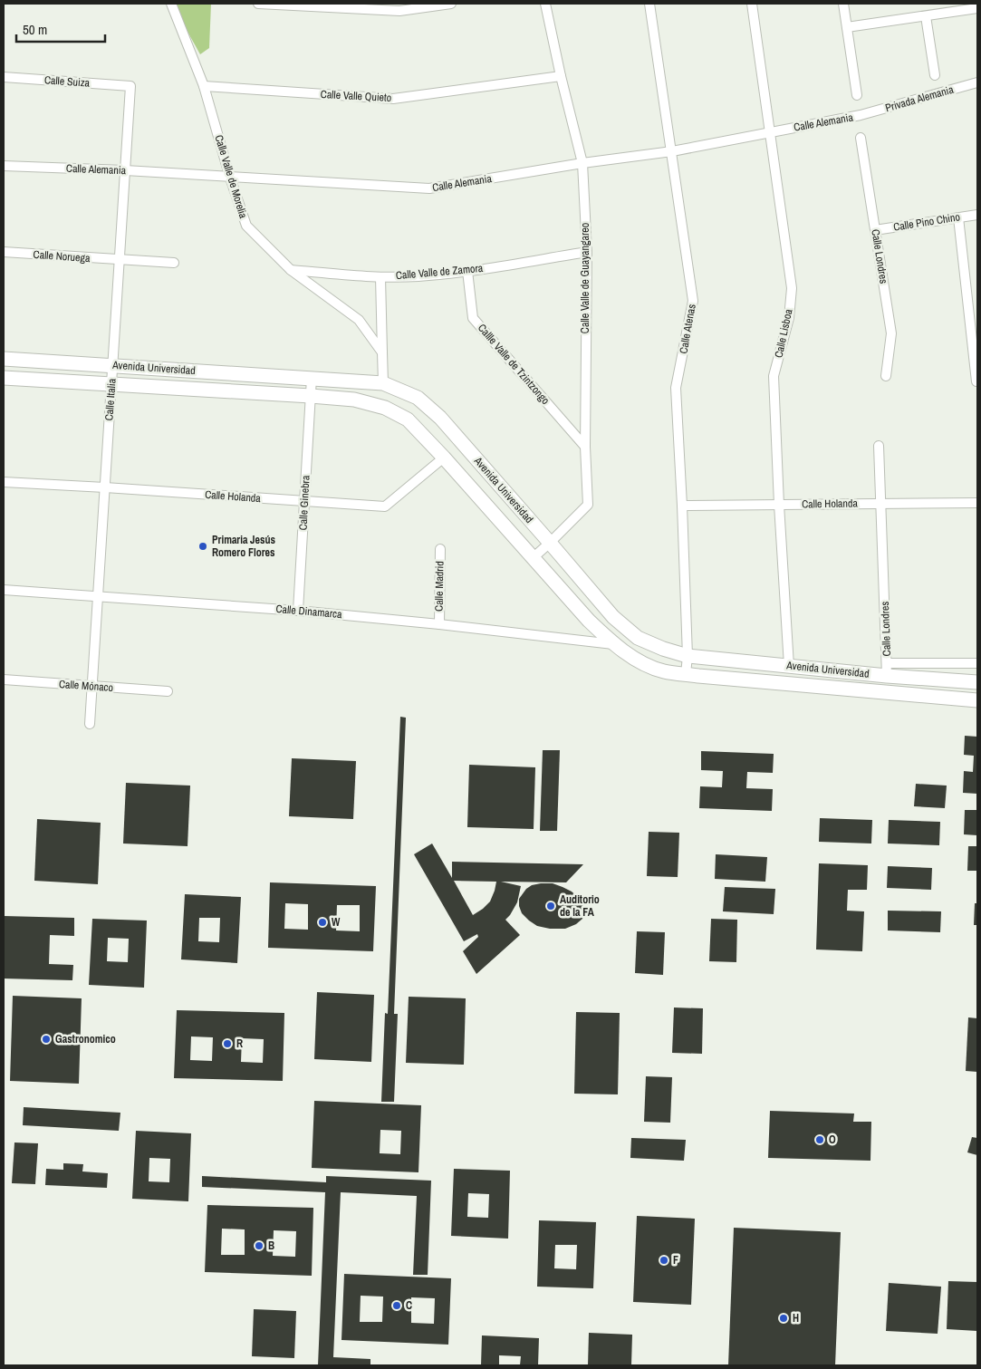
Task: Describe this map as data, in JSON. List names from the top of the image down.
{
  "streets": {
    "street": [
      "Calle Suiza",
      "Calle Valle Quieto",
      "Privada Alemania",
      "Calle Alemania",
      "Calle Valle de Morelia",
      "Calle Pino Chino",
      "Calle Noruega",
      "Calle Londres",
      "Calle Valle de Zamora",
      "Calle Valle de Guayangareo",
      "Calle Atenas",
      "Calle Lisboa",
      "Callle Valle de Tzintzongo",
      "Avenida Universidad",
      "Calle Italia",
      "Calle Holanda",
      "Calle Ginebra",
      "Calle Madrid",
      "Calle Dinamarca",
      "Calle Mónaco"
    ]
  },
  "crossings": [
    ["Calle Suiza", "Calle Italia"],
    ["Calle Valle Quieto", "Calle Valle de Morelia"],
    ["Calle Valle Quieto", "Calle Valle de Guayangareo"],
    ["Privada Alemania", "Calle Alemania"],
    ["Calle Alemania", "Calle Valle de Morelia"],
    ["Calle Alemania", "Calle Valle de Guayangareo"],
    ["Calle Alemania", "Calle Atenas"],
    ["Calle Alemania", "Calle Lisboa"],
    ["Calle Alemania", "Calle Italia"],
    ["Calle Valle de Morelia", "Calle Valle de Zamora"],
    ["Calle Pino Chino", "Calle Londres"],
    ["Calle Noruega", "Calle Italia"],
    ["Calle Londres", "Avenida Universidad"],
    ["Calle Londres", "Calle Holanda"],
    ["Calle Valle de Zamora", "Calle Valle de Guayangareo"],
    ["Calle Valle de Zamora", "Callle Valle de Tzintzongo"],
    ["Calle Valle de Guayangareo", "Callle Valle de Tzintzongo"],
    ["Calle Valle de Guayangareo", "Avenida Universidad"],
    ["Calle Atenas", "Avenida Universidad"],
    ["Calle Atenas", "Calle Holanda"],
    ["Calle Lisboa", "Avenida Universidad"],
    ["Calle Lisboa", "Calle Holanda"],
    ["Avenida Universidad", "Calle Italia"],
    ["Avenida Universidad", "Calle Holanda"],
    ["Avenida Universidad", "Calle Ginebra"],
    ["Avenida Universidad", "Calle Dinamarca"],
    ["Calle Italia", "Calle Holanda"],
    ["Calle Italia", "Calle Dinamarca"],
    ["Calle Italia", "Calle Mónaco"],
    ["Calle Holanda", "Calle Ginebra"],
    ["Calle Ginebra", "Calle Dinamarca"],
    ["Calle Madrid", "Calle Dinamarca"]
  ],
  "places": [
    "Primaria Jesús Romero Flores",
    "Auditorio de la FA",
    "W",
    "Gastronomico",
    "R",
    "O",
    "B",
    "F",
    "C",
    "H"
  ],
  "scale_bar": "50 m"
}
